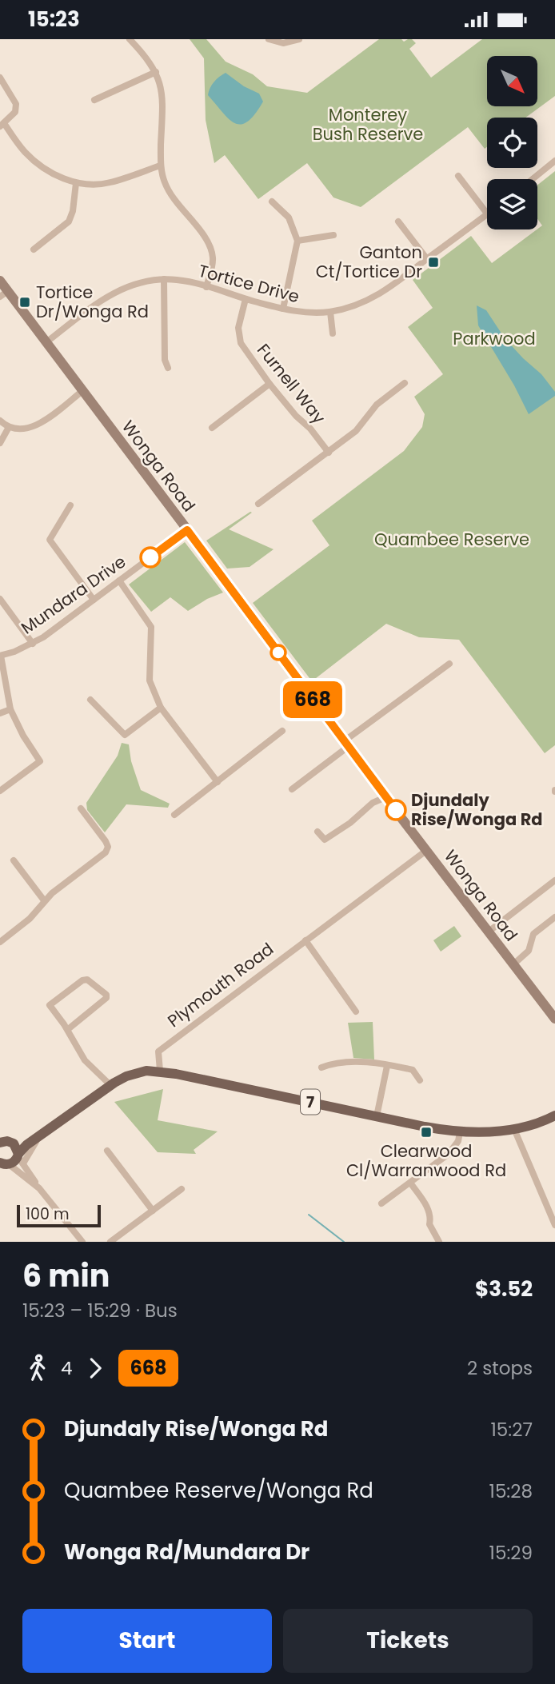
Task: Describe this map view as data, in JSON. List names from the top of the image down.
{
  "streets": {
    "main road": ["Wonga Road", "7"],
    "street": [
      "Tortice Drive",
      "Furnell Way",
      "Mundara Drive",
      "Plymouth Road"
    ]
  },
  "crossings": [
    ["Tortice Drive", "Furnell Way"],
    ["Tortice Drive", "Wonga Road"],
    ["Wonga Road", "Mundara Drive"],
    ["Wonga Road", "Plymouth Road"],
    ["Plymouth Road", "7"]
  ],
  "parks": ["Monterey Bush Reserve", "Parkwood", "Quambee Reserve"],
  "places": {
    "transit": ["Ganton Ct/Tortice Dr", "Tortice Dr/Wonga Rd", "Clearwood Cl/Warranwood Rd"],
    "other": ["Djundaly Rise/Wonga Rd"]
  },
  "lines": ["bus line 668"],
  "scale_bar": "100 m",
  "north": "bottom right",
  "page": {
    "status": "15:23",
    "on_map": "668",
    "scale": "100 m",
    "heading": ["6 min", "15:23 – 15:29 · Bus", "$3.52"],
    "legs": ["4", "668", "2 stops"],
    "list": [
      {
        "name": "Djundaly Rise/Wonga Rd",
        "value": "15:27"
      },
      {
        "name": "Quambee Reserve/Wonga Rd",
        "value": "15:28"
      },
      {
        "name": "Wonga Rd/Mundara Dr",
        "value": "15:29"
      }
    ],
    "buttons": ["Start", "Tickets"]
  }
}
